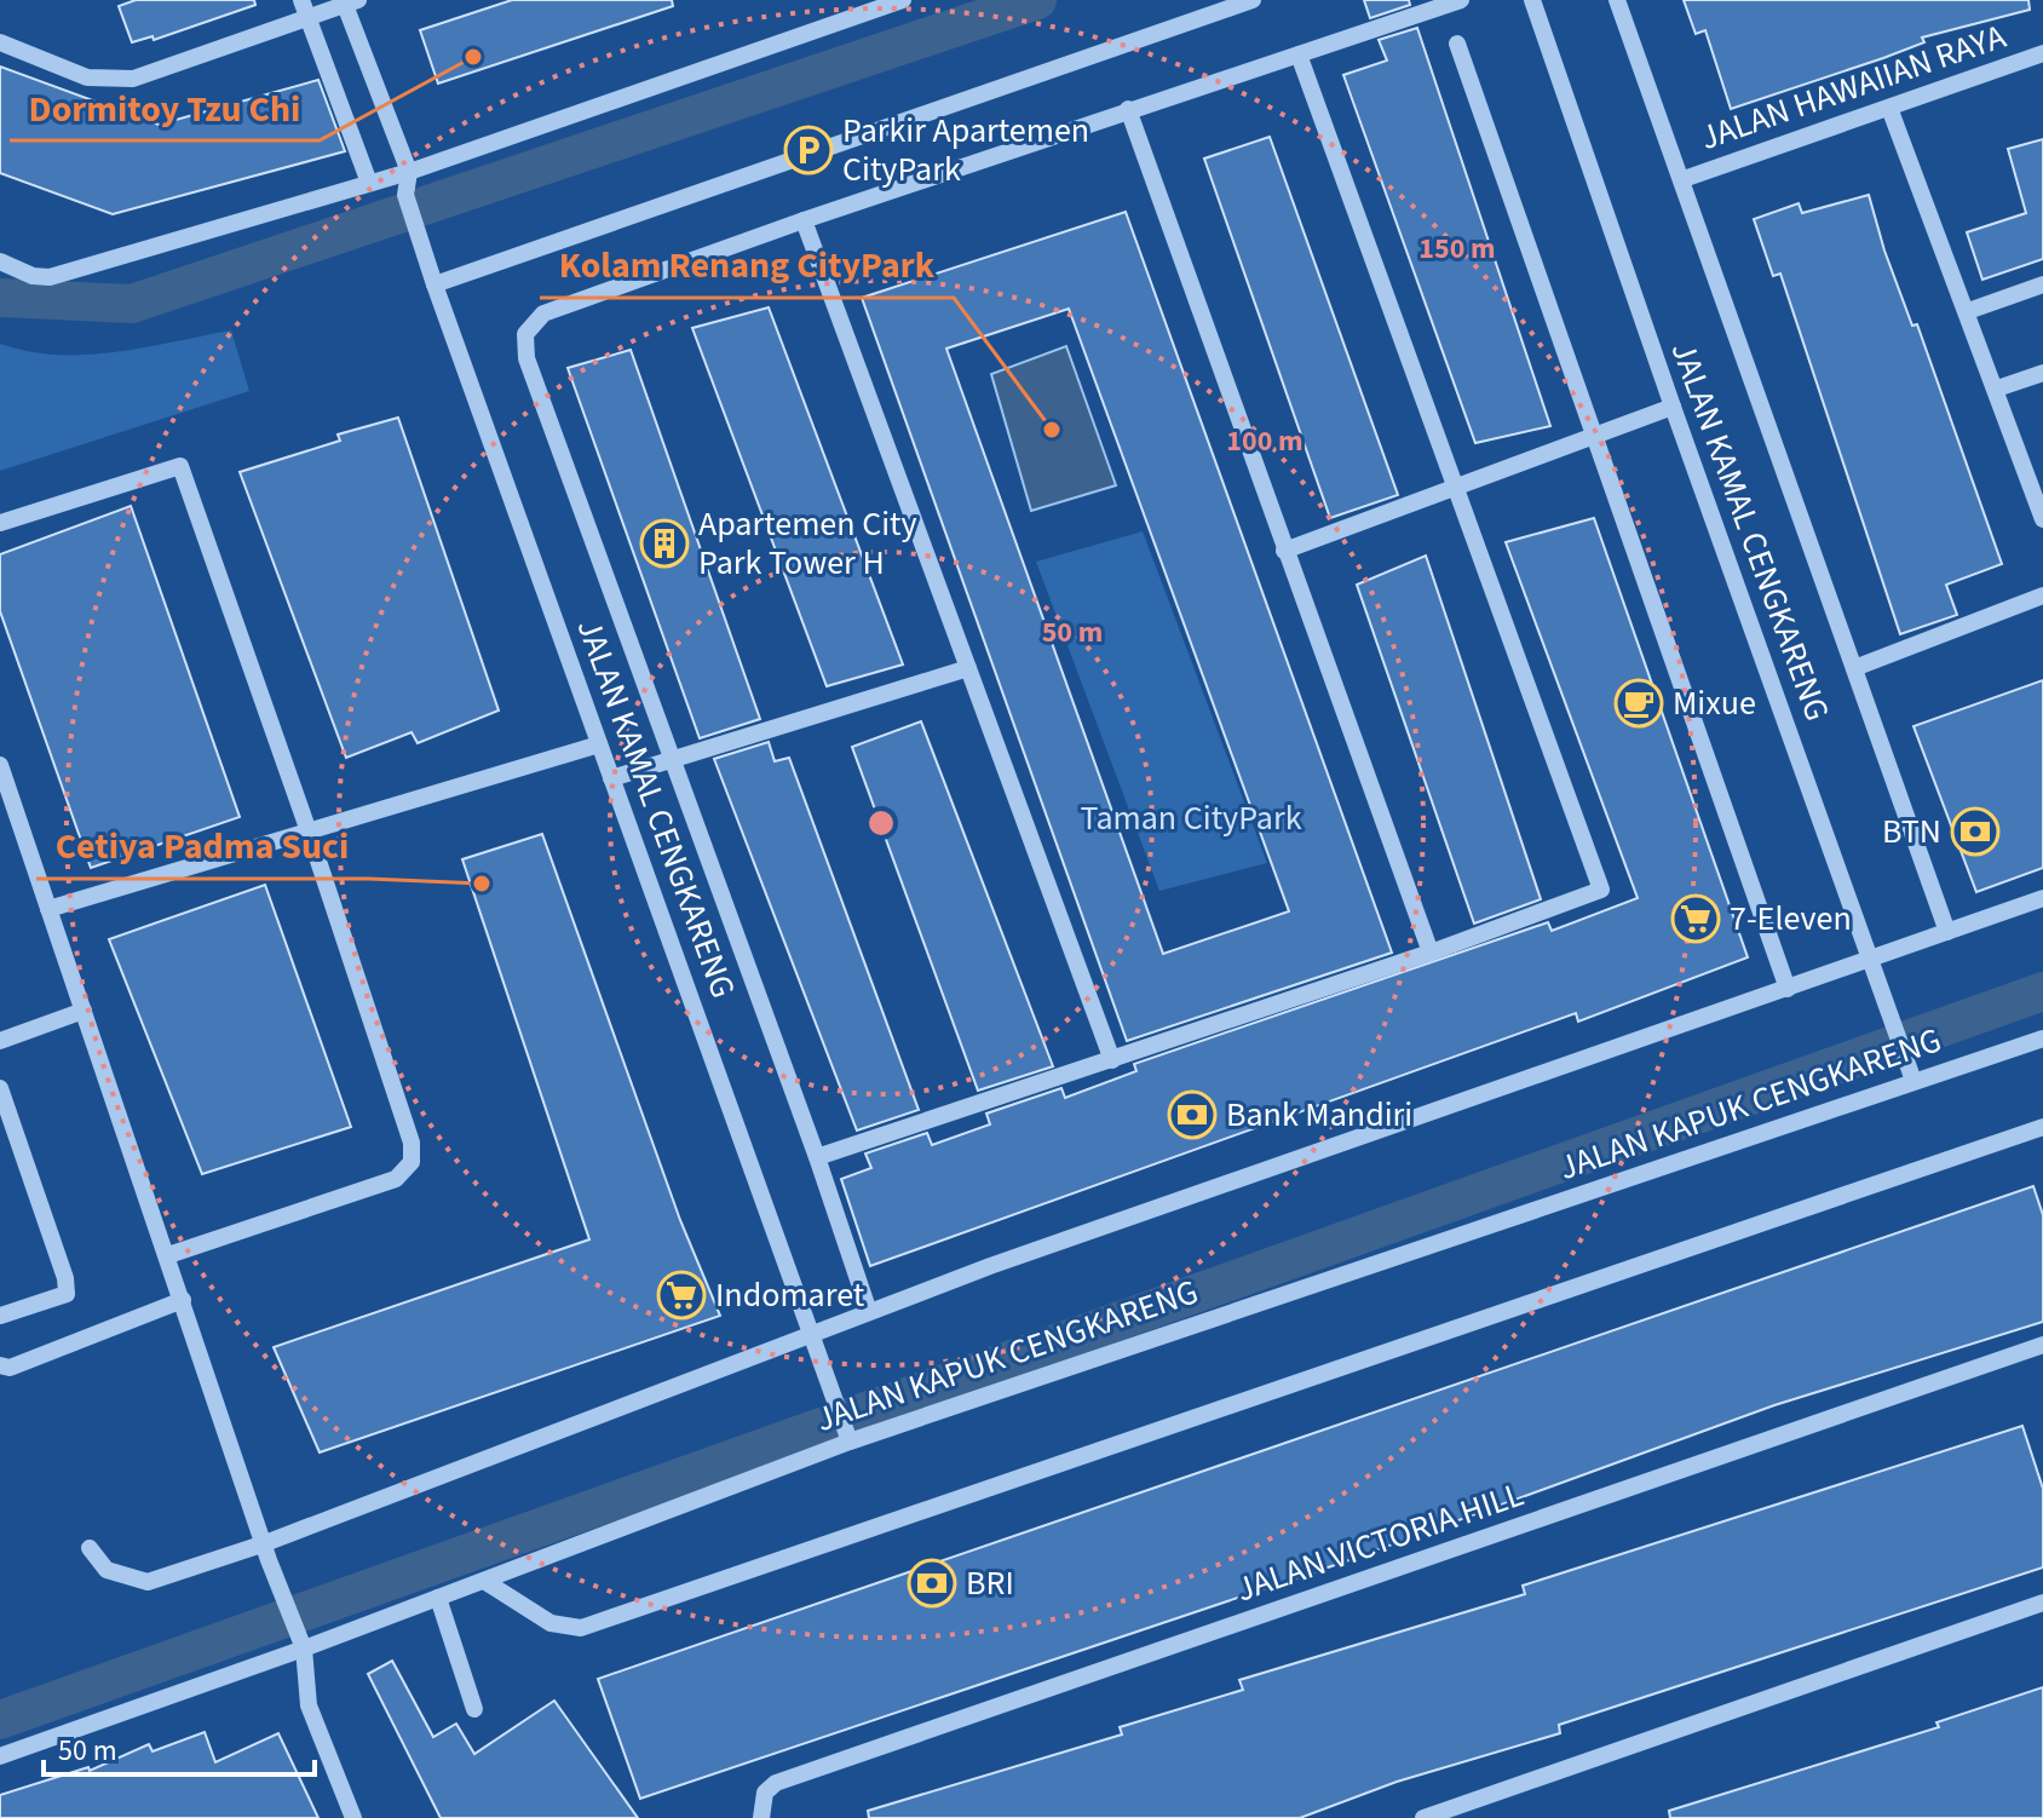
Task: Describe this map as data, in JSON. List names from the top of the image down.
{
  "streets": {
    "street": [
      "JALAN HAWAIIAN RAYA",
      "JALAN KAMAL CENGKARENG",
      "JALAN KAPUK CENGKARENG",
      "JALAN VICTORIA HILL"
    ]
  },
  "crossings": [
    ["JALAN KAMAL CENGKARENG", "JALAN KAPUK CENGKARENG"]
  ],
  "parks": ["Taman CityPark"],
  "places": {
    "other": ["Dormitoy Tzu Chi", "Kolam Renang CityPark", "Cetiya Padma Suci"],
    "parking": ["Parkir Apartemen CityPark"],
    "building": ["Apartemen City Park Tower H"],
    "cafe": ["Mixue"],
    "bank": ["BTN", "Bank Mandiri", "BRI"],
    "supermarket": ["7-Eleven", "Indomaret"]
  },
  "scale_bar": "50 m",
  "rings": ["150 m", "100 m", "50 m"]
}
